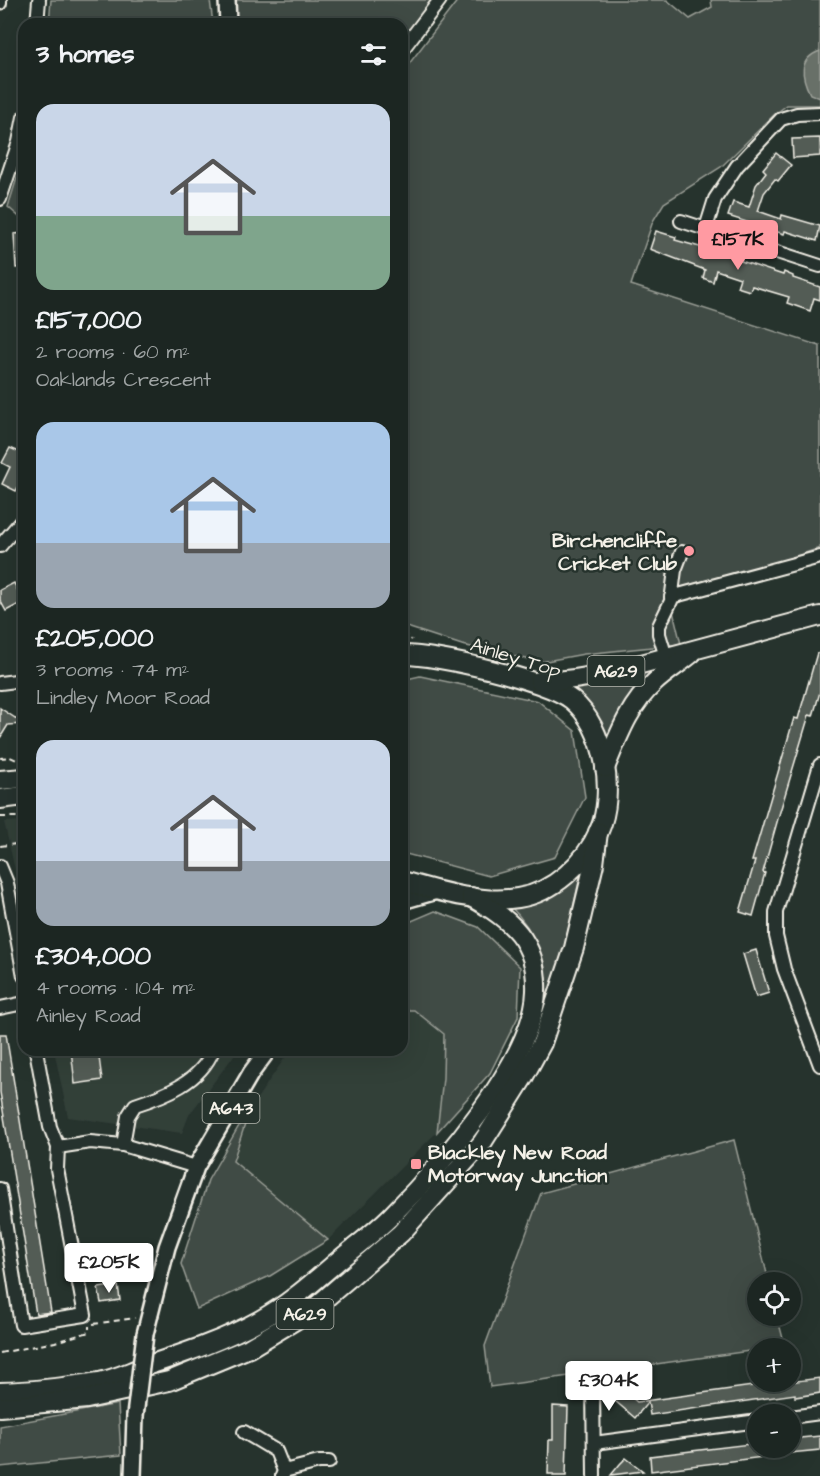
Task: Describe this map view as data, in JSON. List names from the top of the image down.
{
  "streets": {
    "highway": ["Ainley Top", "A629"],
    "main road": ["A643"]
  },
  "crossings": [
    ["Ainley Top", "A629"]
  ],
  "places": {
    "other": ["Birchencliffe Cricket Club"],
    "transit": ["Blackley New Road Motorway Junction"]
  },
  "page": {
    "heading": "3 homes",
    "list": [
      {
        "name": "£157,000",
        "note": "2 rooms · 60 m² · Oaklands Crescent"
      },
      {
        "name": "£205,000",
        "note": "3 rooms · 74 m² · Lindley Moor Road"
      },
      {
        "name": "£304,000",
        "note": "4 rooms · 104 m² · Ainley Road"
      }
    ],
    "price": ["£157K", "£205K", "£304K"],
    "map_buttons": ["+", "−"]
  }
}
